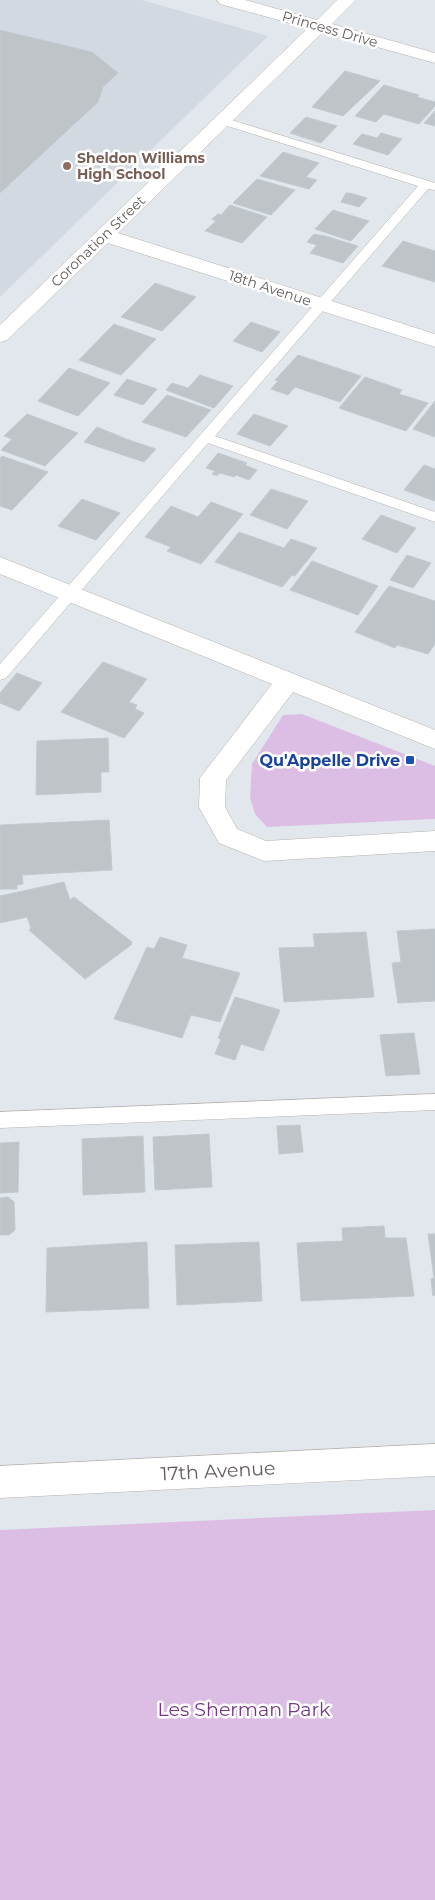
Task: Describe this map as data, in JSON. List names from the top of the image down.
{
  "streets": {
    "street": [
      "Princess Drive",
      "Coronation Street",
      "18th Avenue",
      "17th Avenue"
    ]
  },
  "crossings": [
    ["Princess Drive", "Coronation Street"],
    ["Coronation Street", "18th Avenue"]
  ],
  "parks": ["Les Sherman Park"],
  "places": {
    "other": ["Sheldon Williams High School"],
    "transit": ["Qu'Appelle Drive"]
  }
}
